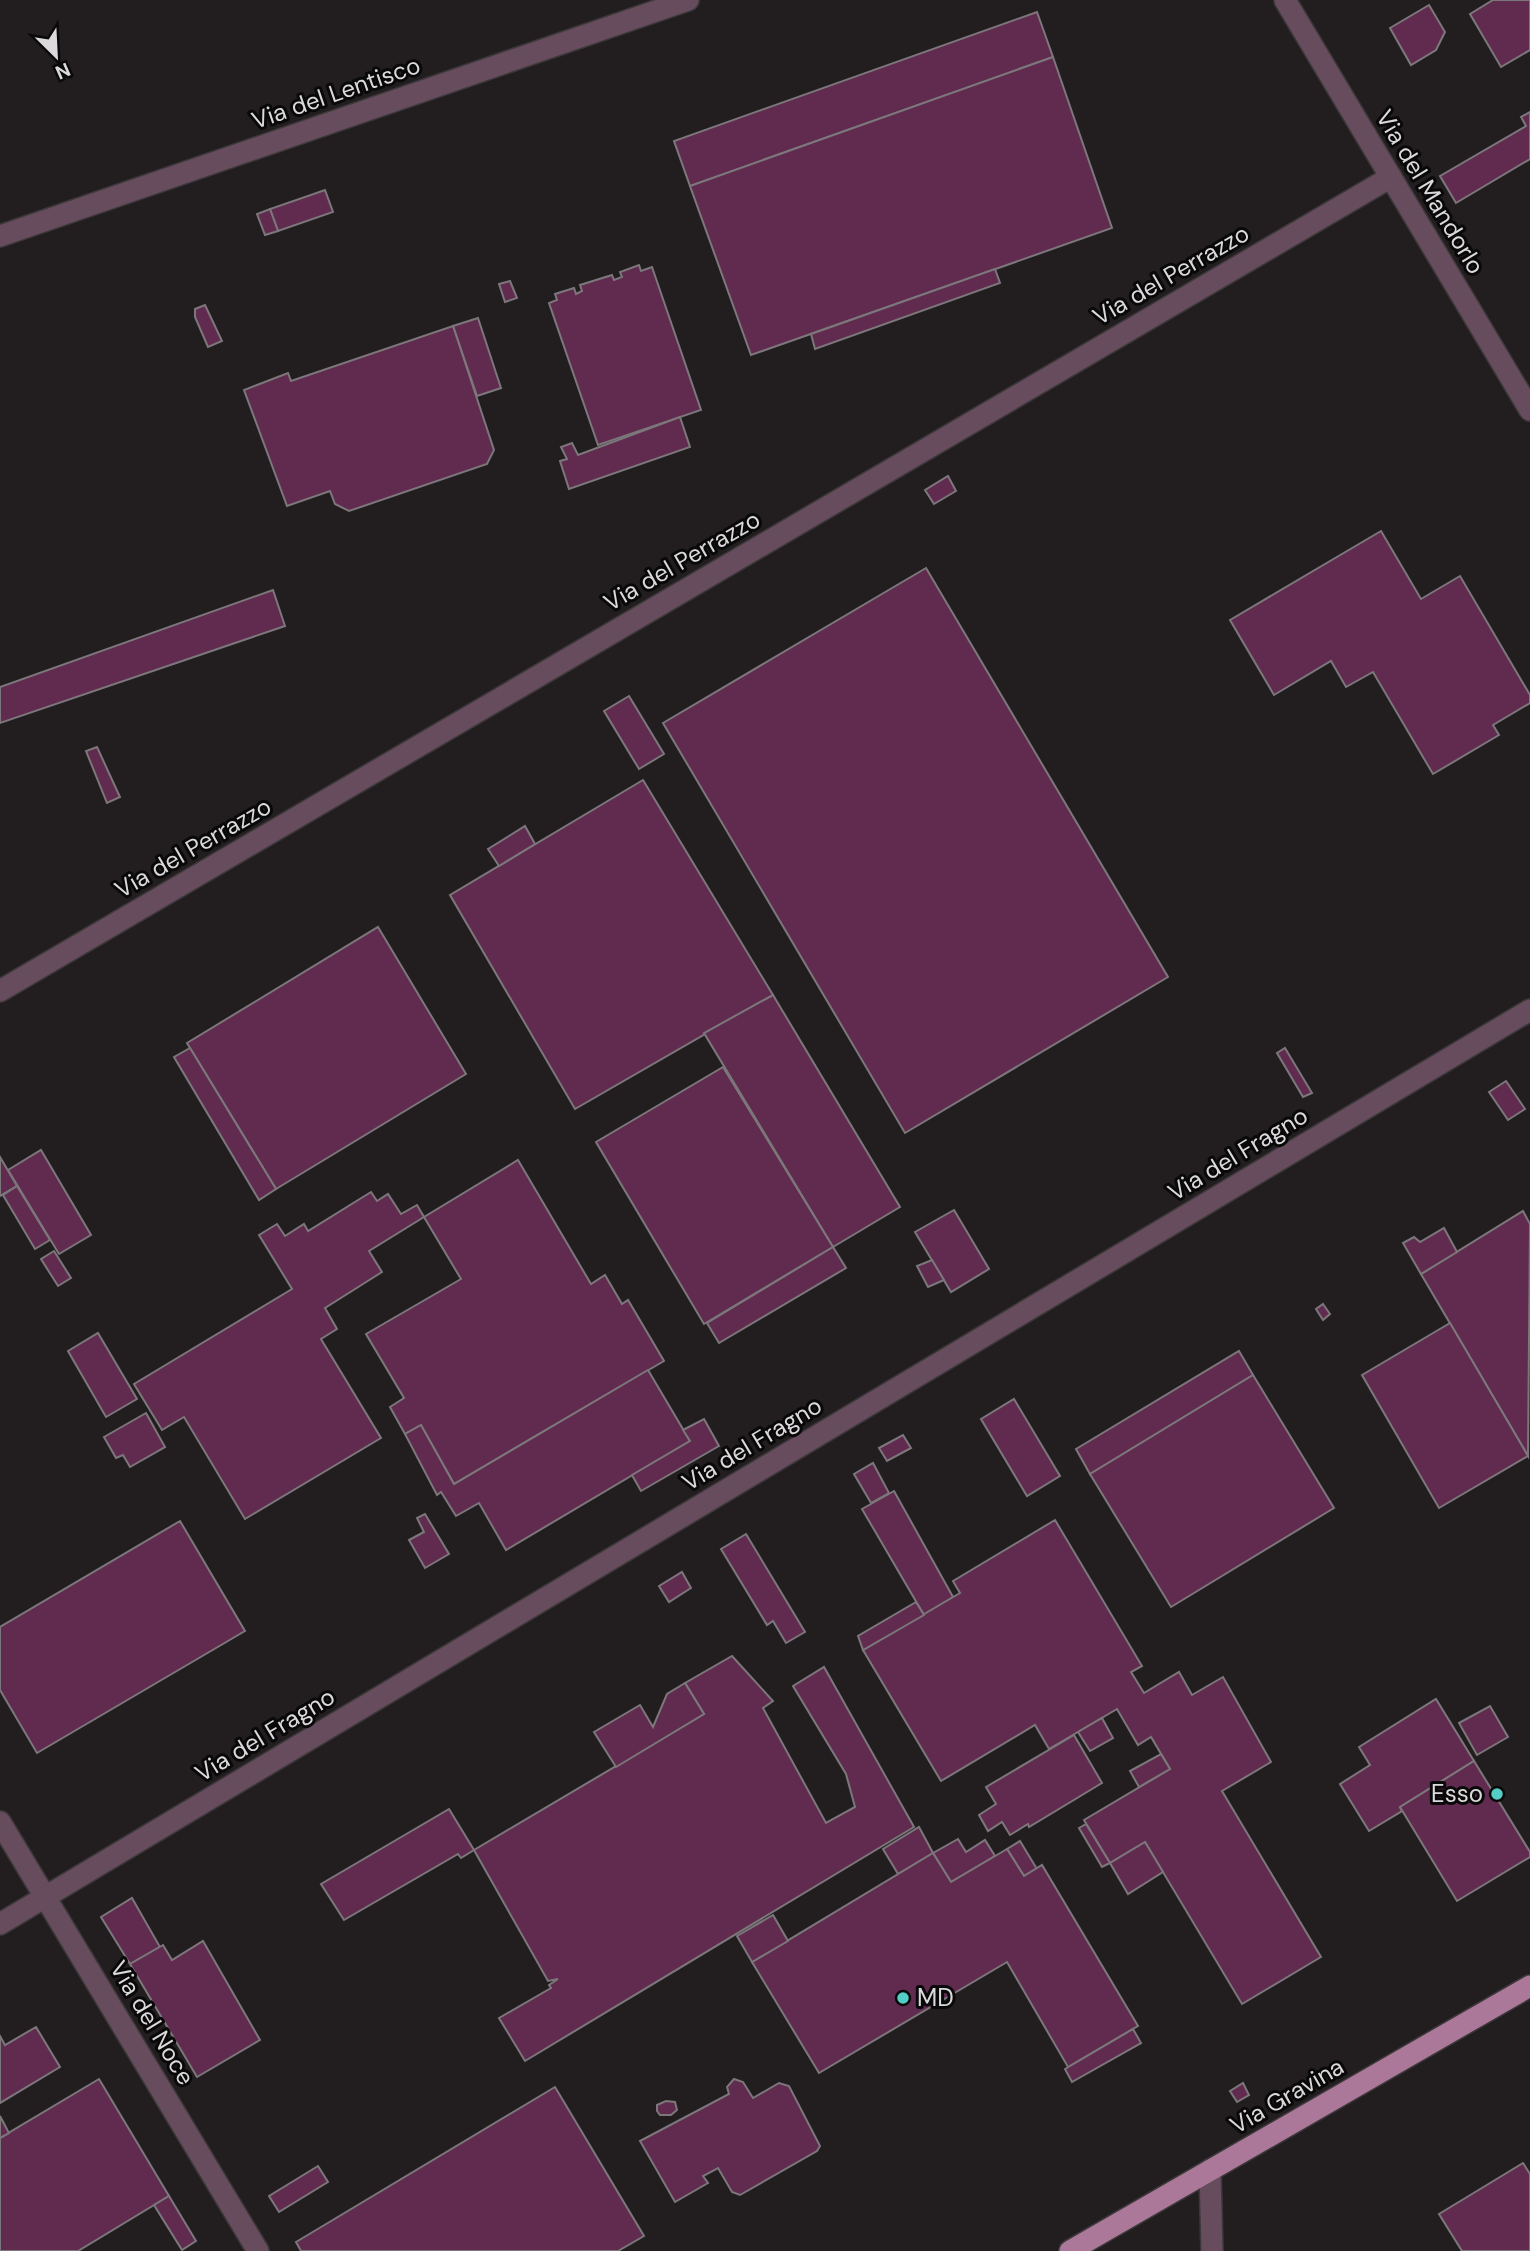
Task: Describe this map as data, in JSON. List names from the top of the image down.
{
  "streets": {
    "main road": ["Via Gravina"],
    "street": [
      "Via del Lentisco",
      "Via del Mandorlo",
      "Via del Perrazzo",
      "Via del Fragno",
      "Via del Noce"
    ]
  },
  "crossings": [
    ["Via del Mandorlo", "Via del Perrazzo"],
    ["Via del Fragno", "Via del Noce"]
  ],
  "places": ["Esso", "MD"],
  "north": "bottom right"
}
